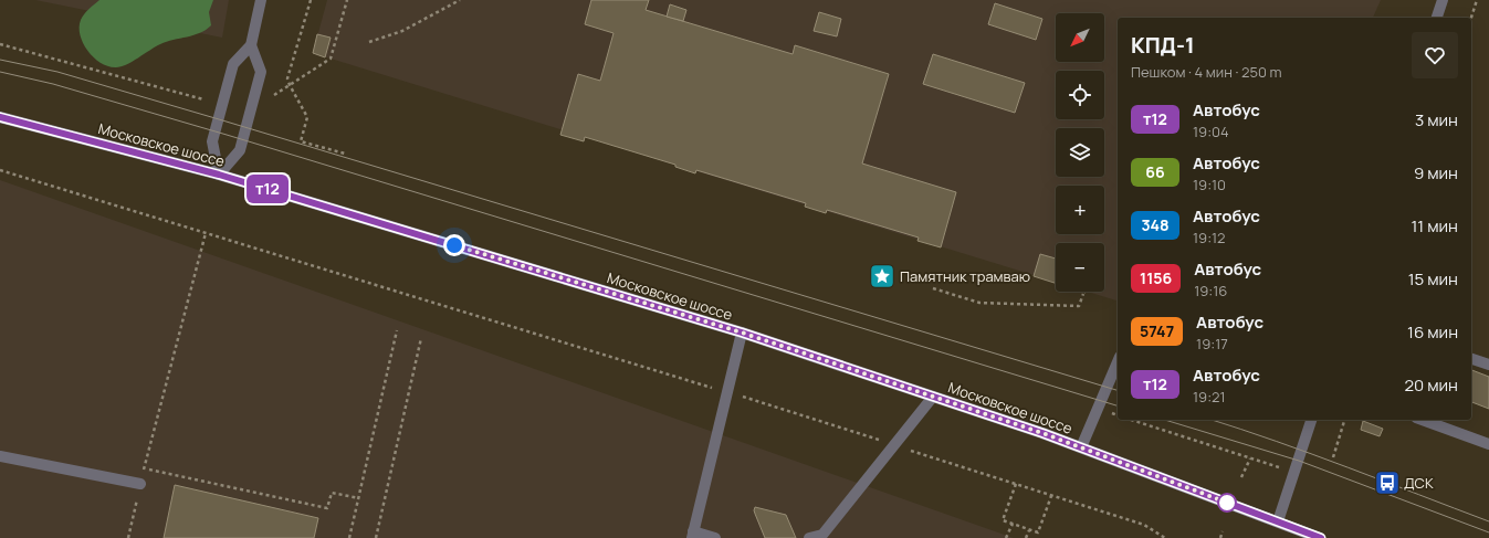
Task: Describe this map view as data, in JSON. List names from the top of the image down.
{
  "streets": {
    "main road": ["Московское шоссе"]
  },
  "places": {
    "place": ["Памятник трамваю"],
    "bus stop": ["ДСК"]
  },
  "lines": ["bus line т12"],
  "north": "bottom left",
  "page": {
    "on_map": "т12",
    "map_buttons": ["+", "−"],
    "heading": ["КПД-1", "Пешком · 4 мин · 250 m"],
    "list": [
      {
        "mark": "т12",
        "name": "Автобус",
        "note": "19:04",
        "value": "3 мин"
      },
      {
        "mark": "66",
        "name": "Автобус",
        "note": "19:10",
        "value": "9 мин"
      },
      {
        "mark": "348",
        "name": "Автобус",
        "note": "19:12",
        "value": "11 мин"
      },
      {
        "mark": "1156",
        "name": "Автобус",
        "note": "19:16",
        "value": "15 мин"
      },
      {
        "mark": "5747",
        "name": "Автобус",
        "note": "19:17",
        "value": "16 мин"
      },
      {
        "mark": "т12",
        "name": "Автобус",
        "note": "19:21",
        "value": "20 мин"
      }
    ]
  }
}
